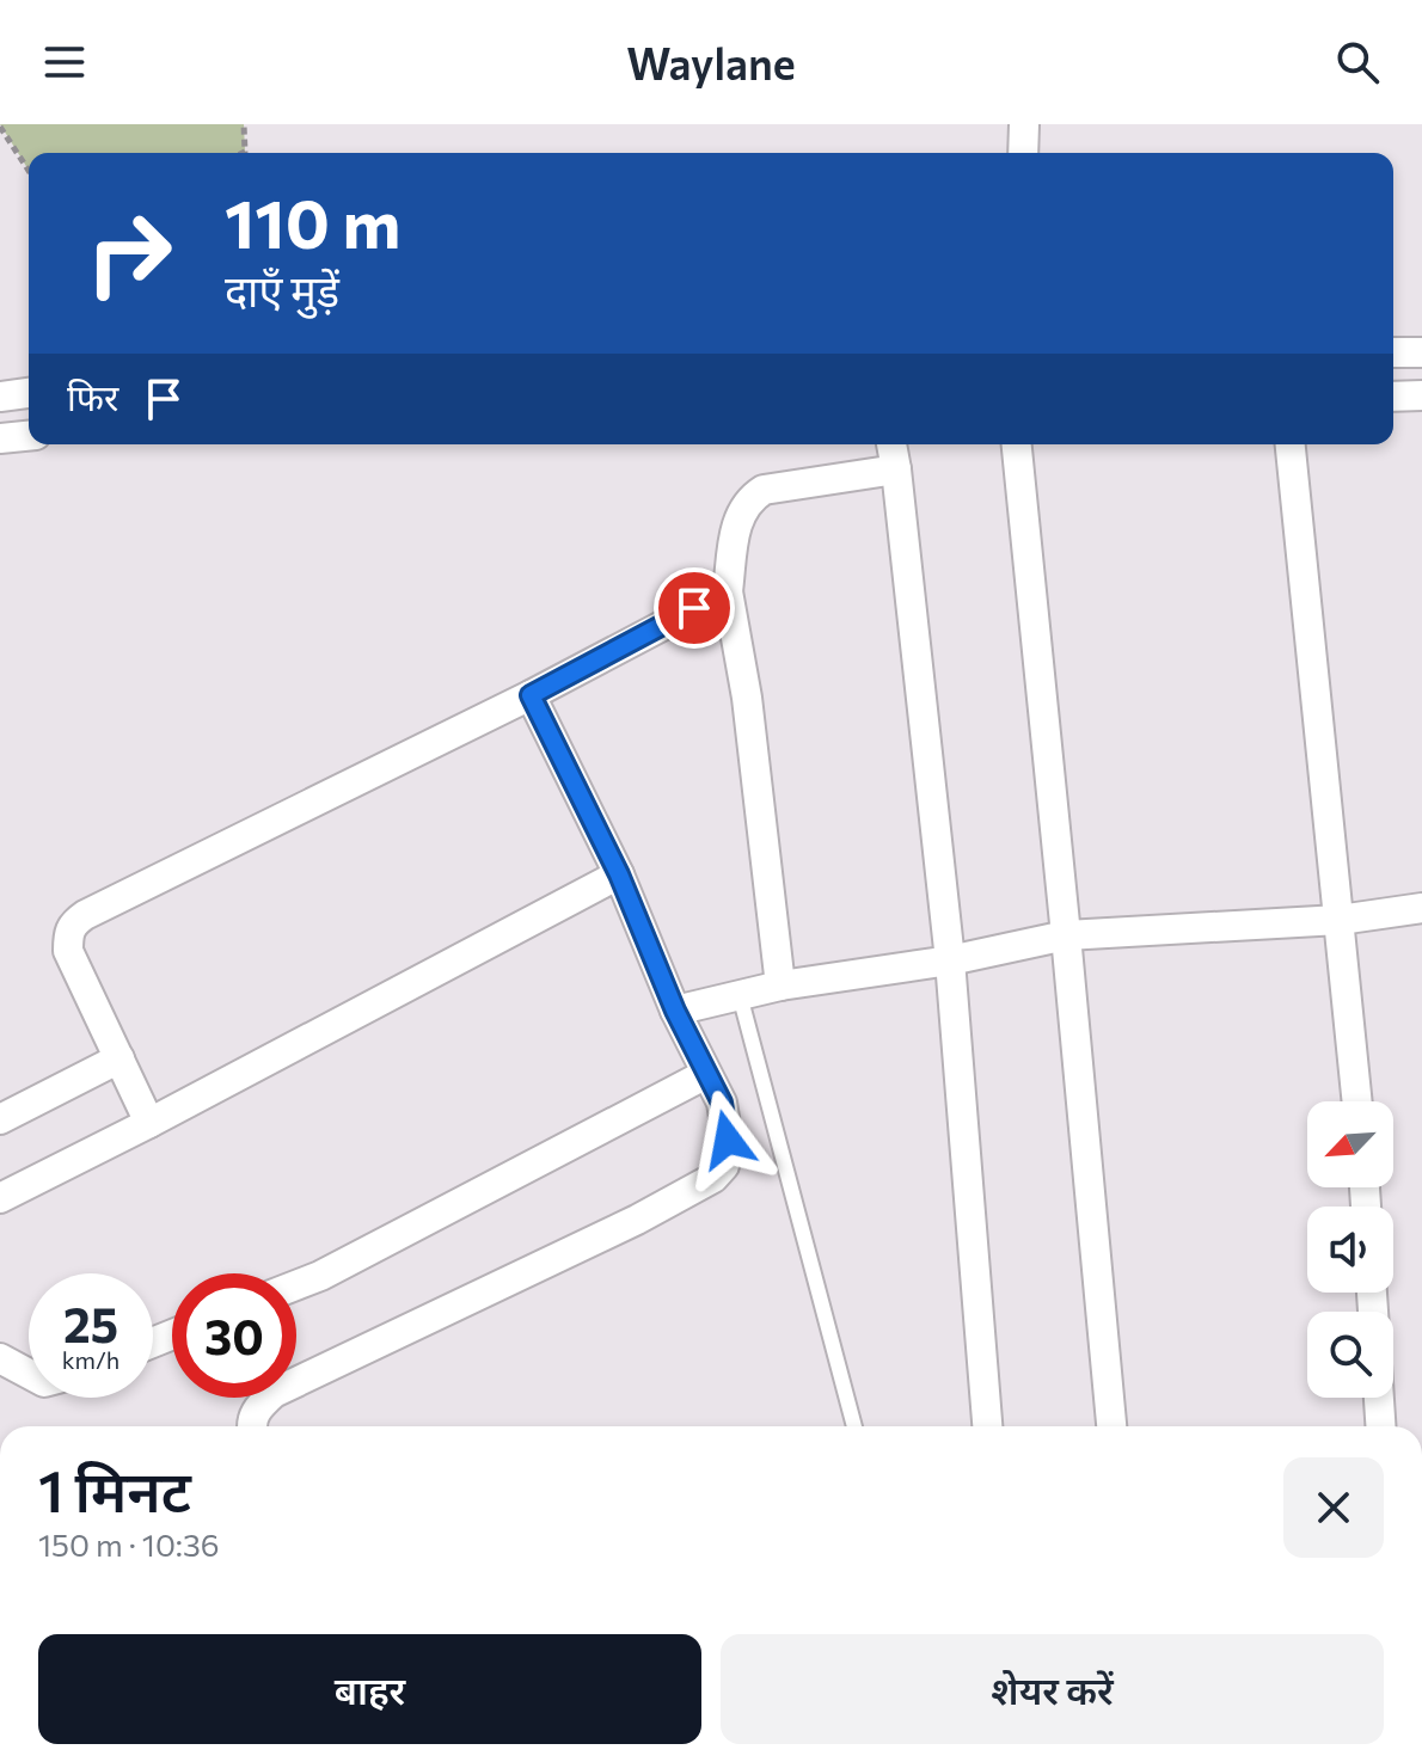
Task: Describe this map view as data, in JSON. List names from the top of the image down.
{
  "north": "bottom left",
  "page": {
    "header": "Waylane",
    "turn": ["110 m", "दाएँ मुड़ें"],
    "then": "फिर",
    "speed": "25 km/h",
    "limit": "30",
    "heading": ["1 मिनट", "150 m · 10:36"],
    "buttons": ["बाहर", "शेयर करें"]
  }
}
